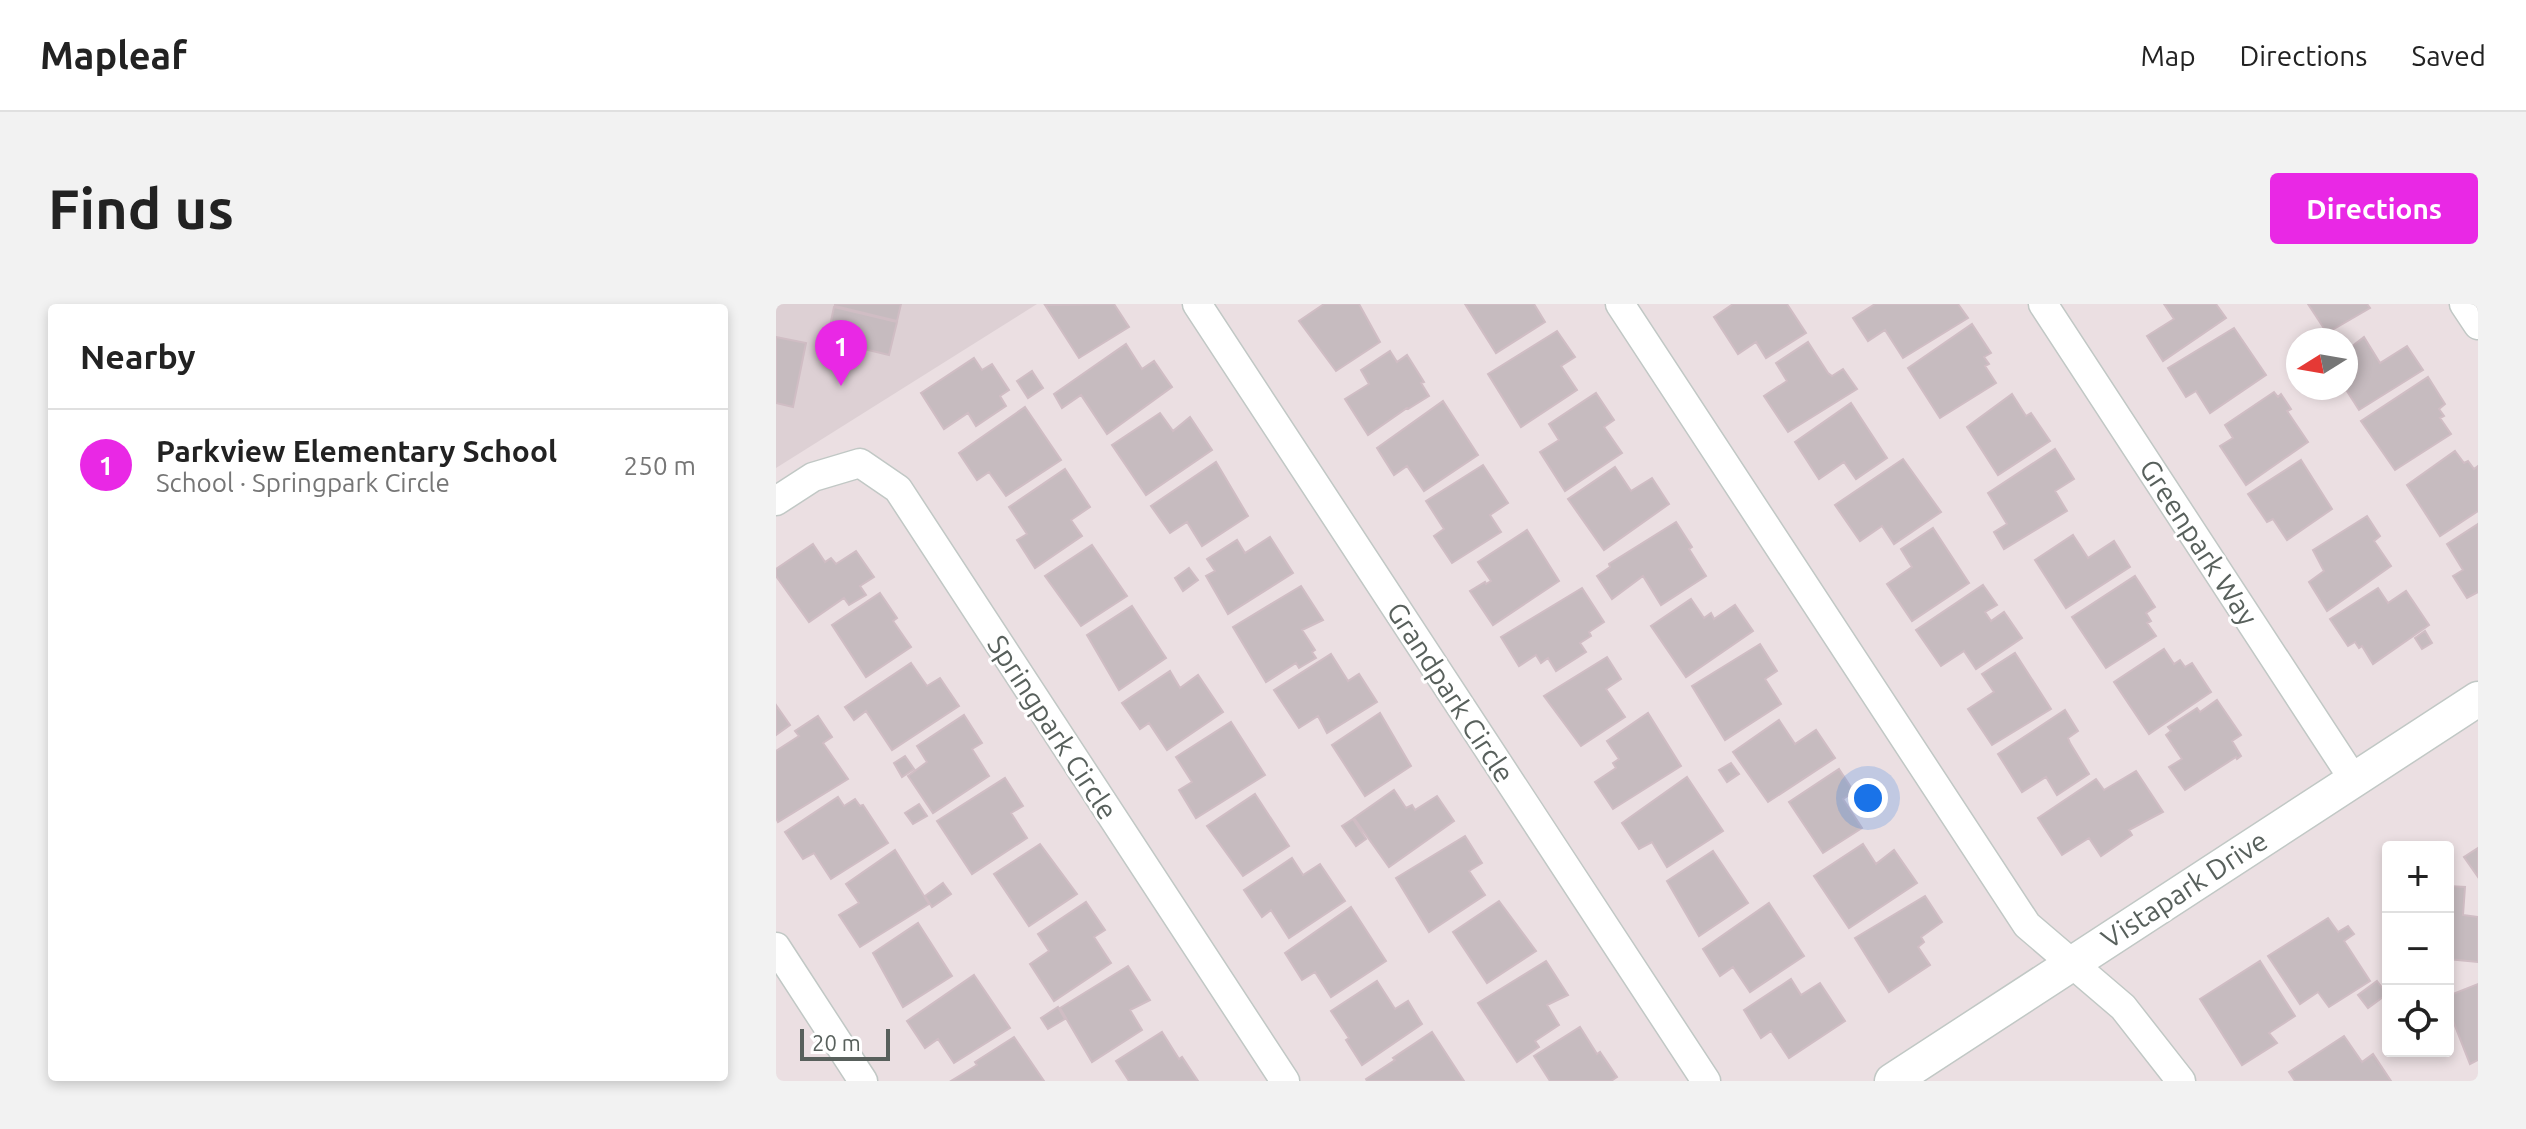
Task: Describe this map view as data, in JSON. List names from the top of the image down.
{
  "streets": {
    "street": [
      "Greenpark Way",
      "Grandpark Circle",
      "Springpark Circle",
      "Vistapark Drive"
    ]
  },
  "crossings": [
    ["Greenpark Way", "Vistapark Drive"]
  ],
  "scale_bar": "20 m",
  "north": "left",
  "page": {
    "header": "Mapleaf",
    "nav": ["Map", "Directions", "Saved"],
    "buttons": "Directions",
    "title": "Find us",
    "heading": "Nearby",
    "pins": "1",
    "list": [
      {
        "mark": "1",
        "name": "Parkview Elementary School",
        "note": "School · Springpark Circle",
        "value": "250 m"
      }
    ],
    "map_buttons": ["+", "−"],
    "scale": "20 m"
  }
}
